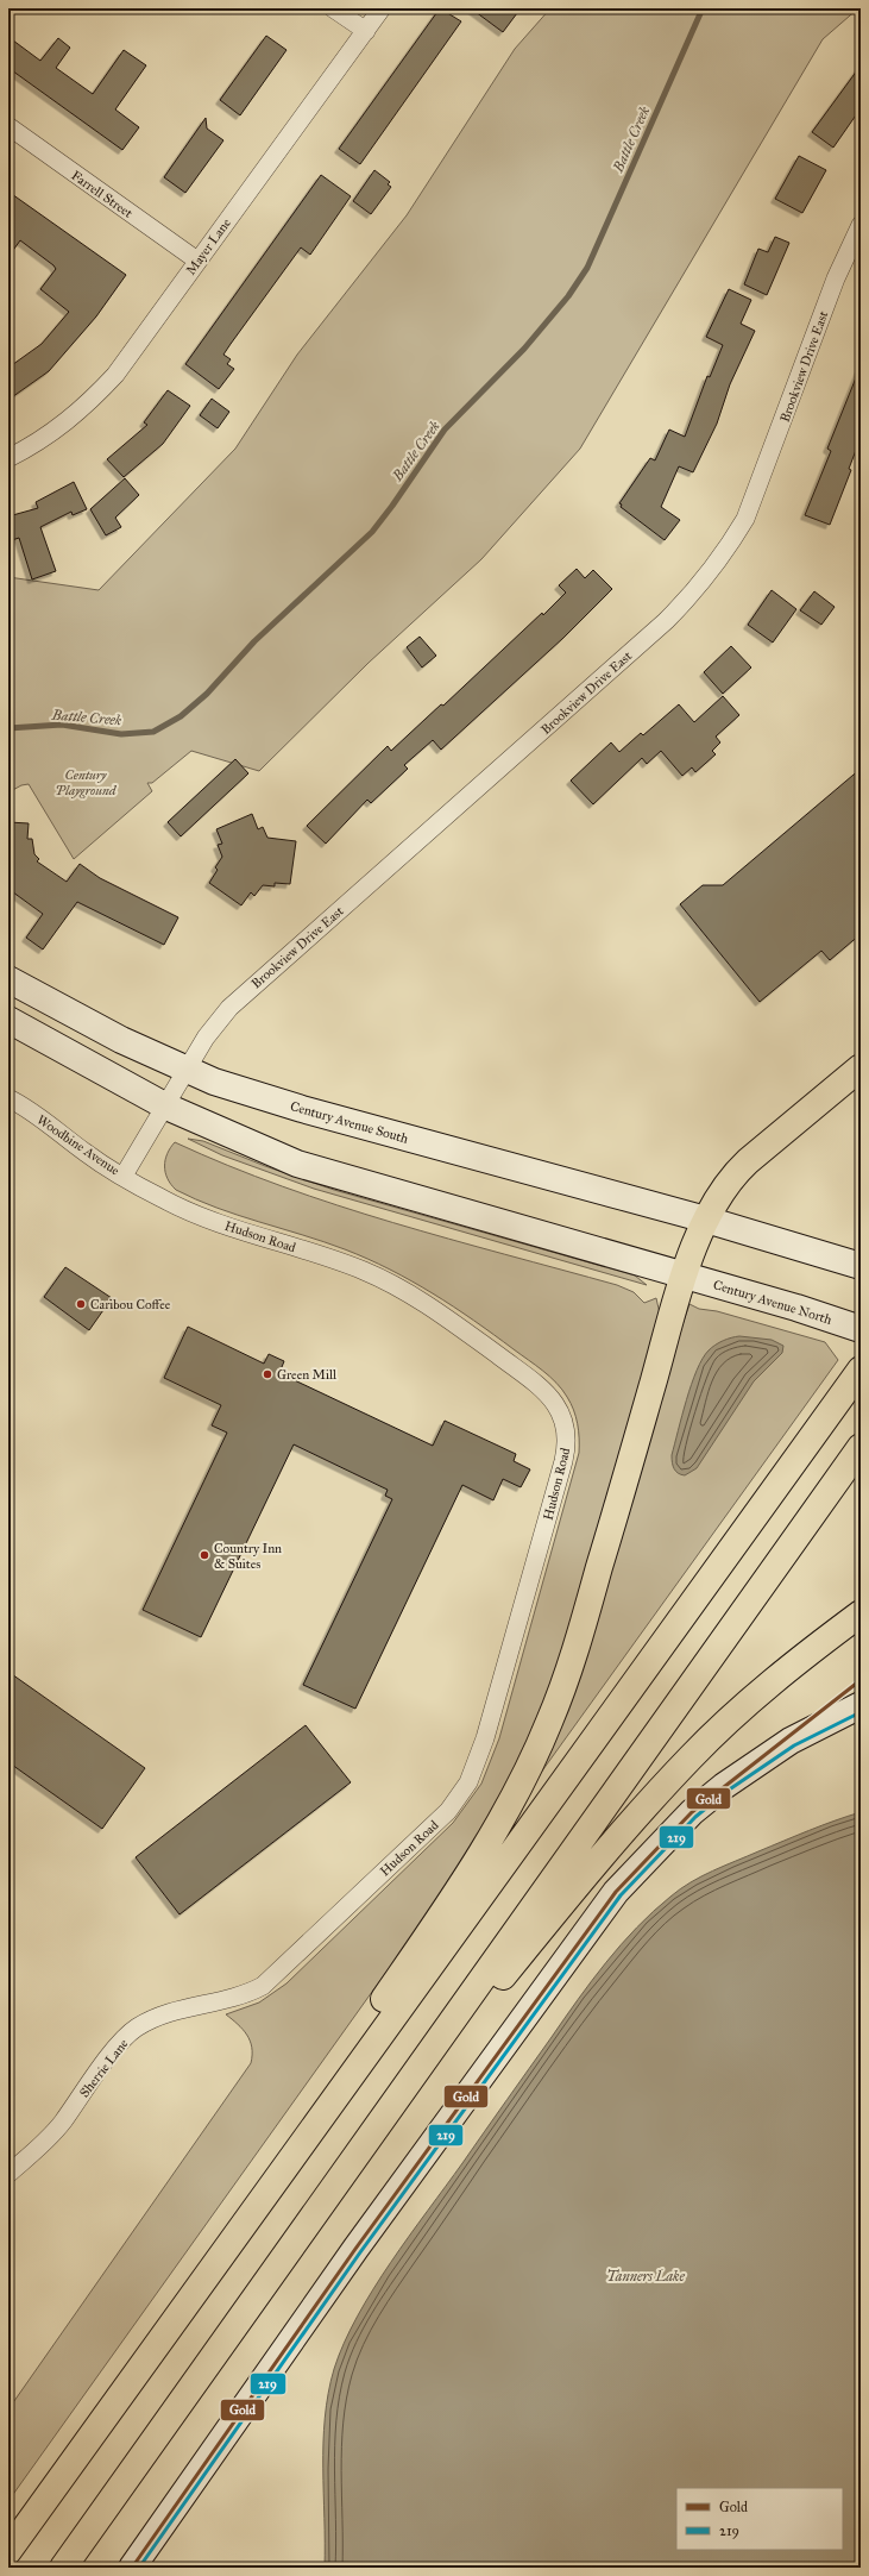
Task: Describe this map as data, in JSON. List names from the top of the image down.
{
  "streets": {
    "main road": ["Century Avenue South", "Century Avenue North"],
    "street": [
      "Farrell Street",
      "Mayer Lane",
      "Brookview Drive East",
      "Woodbine Avenue",
      "Hudson Road",
      "Sherrie Lane"
    ]
  },
  "crossings": [
    ["Farrell Street", "Mayer Lane"],
    ["Brookview Drive East", "Century Avenue South"],
    ["Woodbine Avenue", "Hudson Road"],
    ["Hudson Road", "Sherrie Lane"]
  ],
  "water": ["Battle Creek", "Tanners Lake"],
  "parks": ["Century Playground"],
  "places": ["Caribou Coffee", "Green Mill", "Country Inn & Suites"],
  "lines": ["transit line Gold", "transit line 219"],
  "legend": ["Gold", "219"]
}
